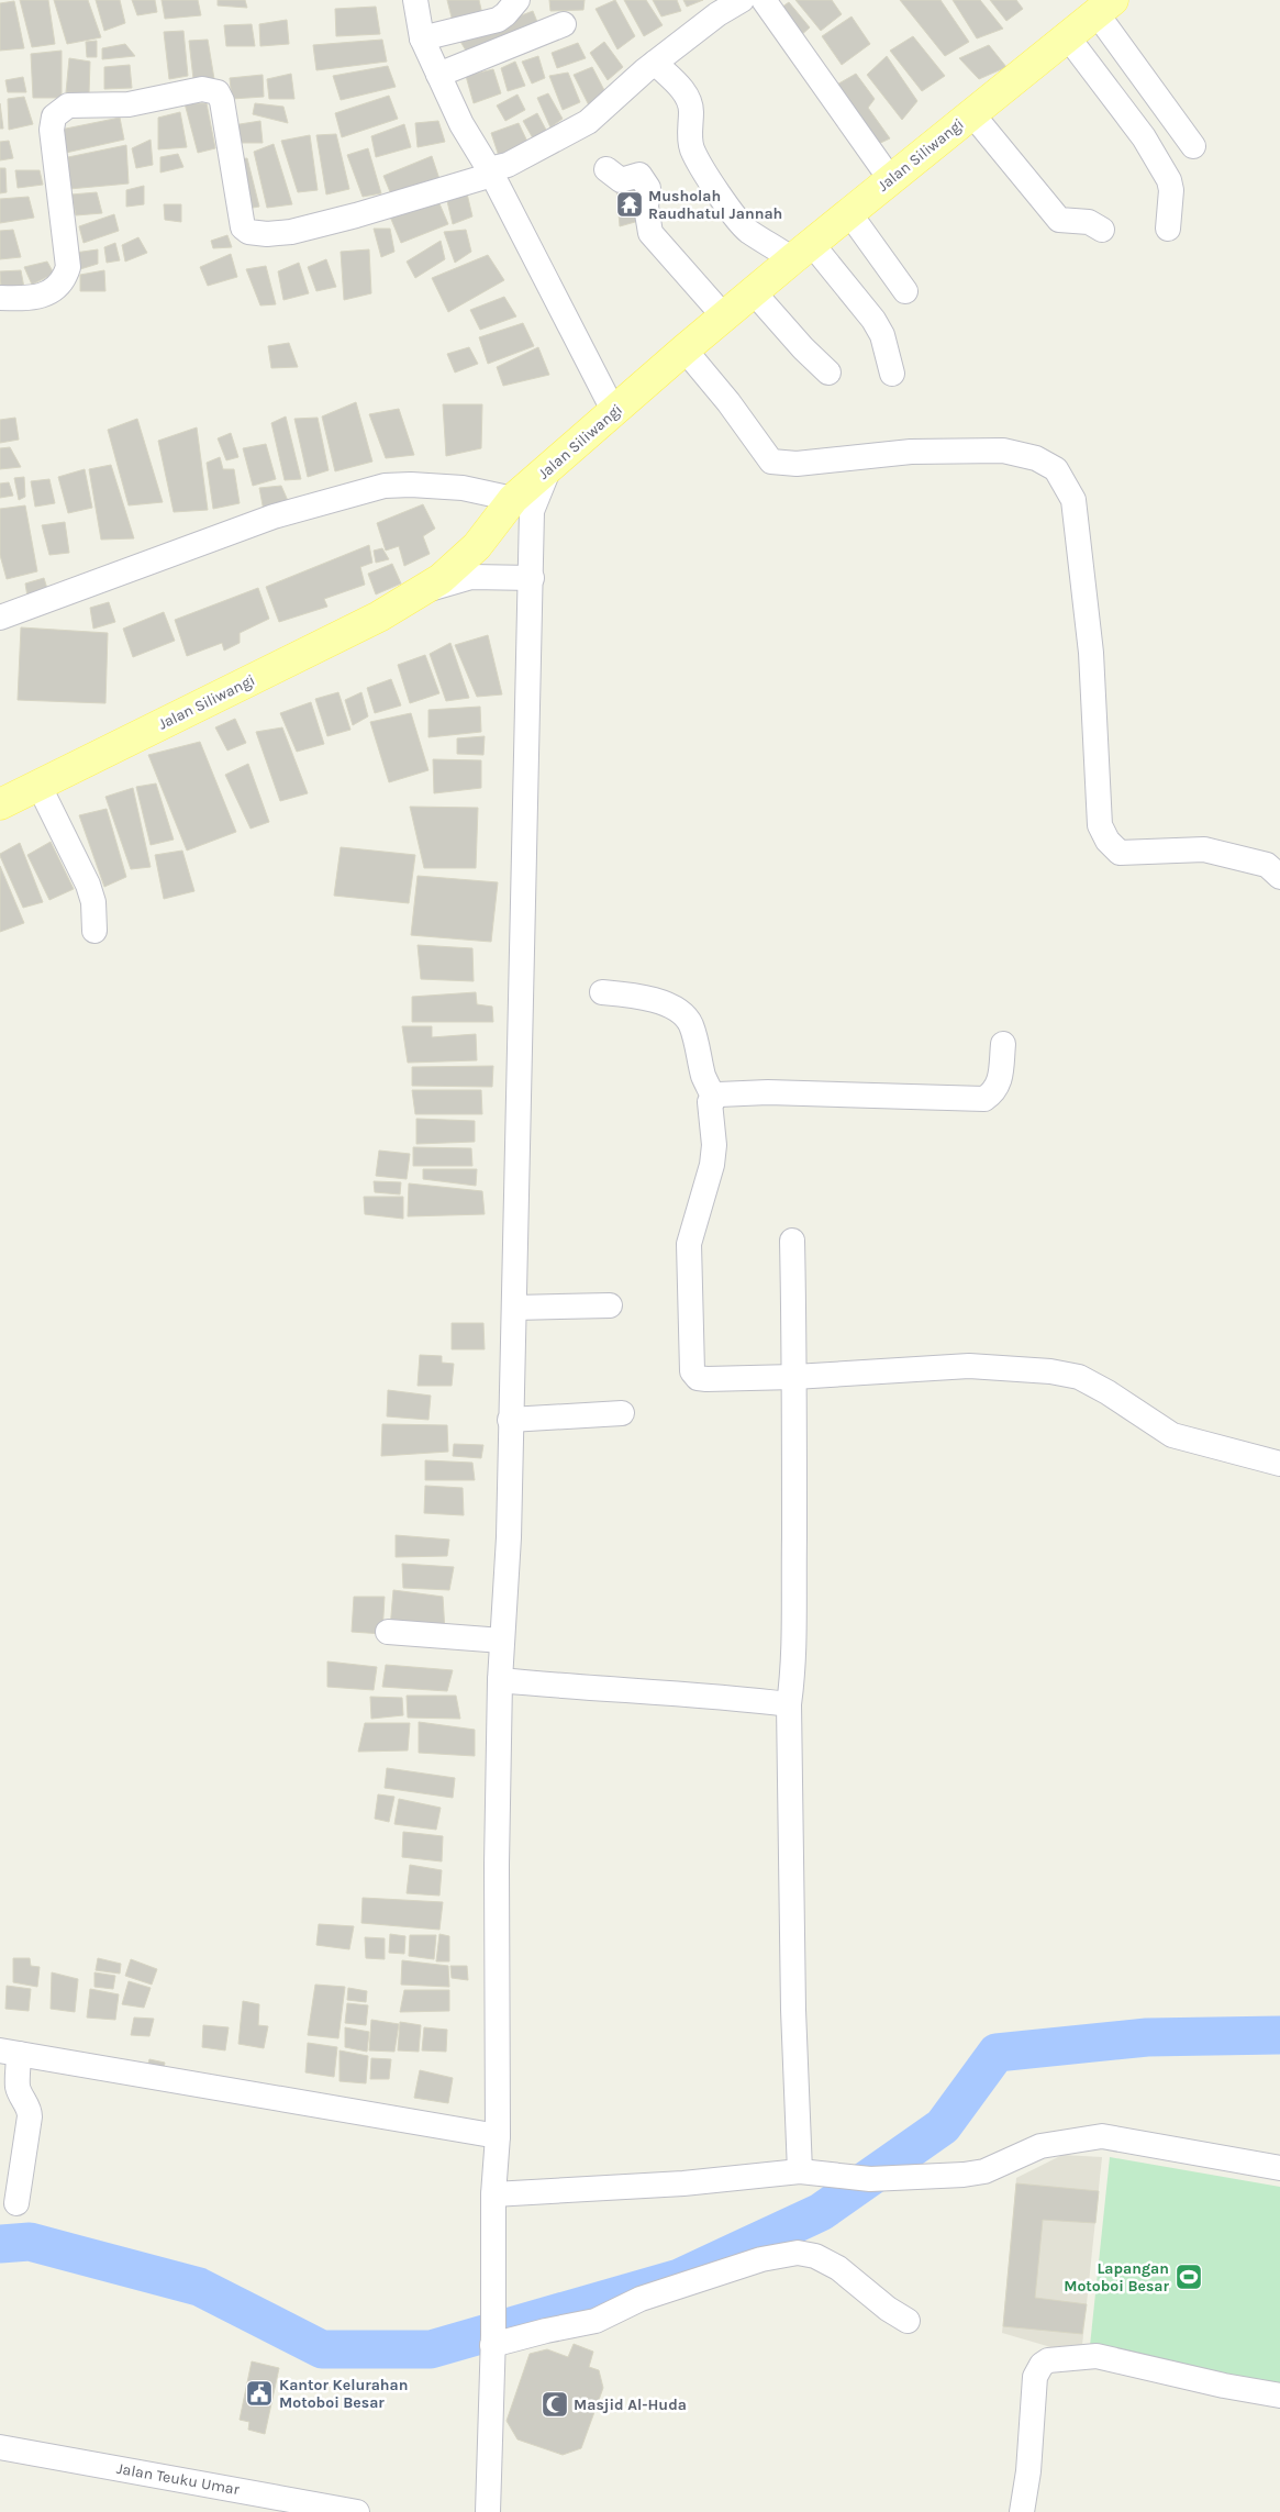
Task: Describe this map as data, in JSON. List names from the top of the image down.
{
  "streets": {
    "main road": ["Jalan Siliwangi"],
    "street": ["Jalan Teuku Umar"]
  },
  "places": {
    "temple": ["Musholah Raudhatul Jannah"],
    "sports": ["Lapangan Motoboi Besar"],
    "public building": ["Kantor Kelurahan Motoboi Besar"],
    "mosque": ["Masjid Al-Huda"]
  }
}
